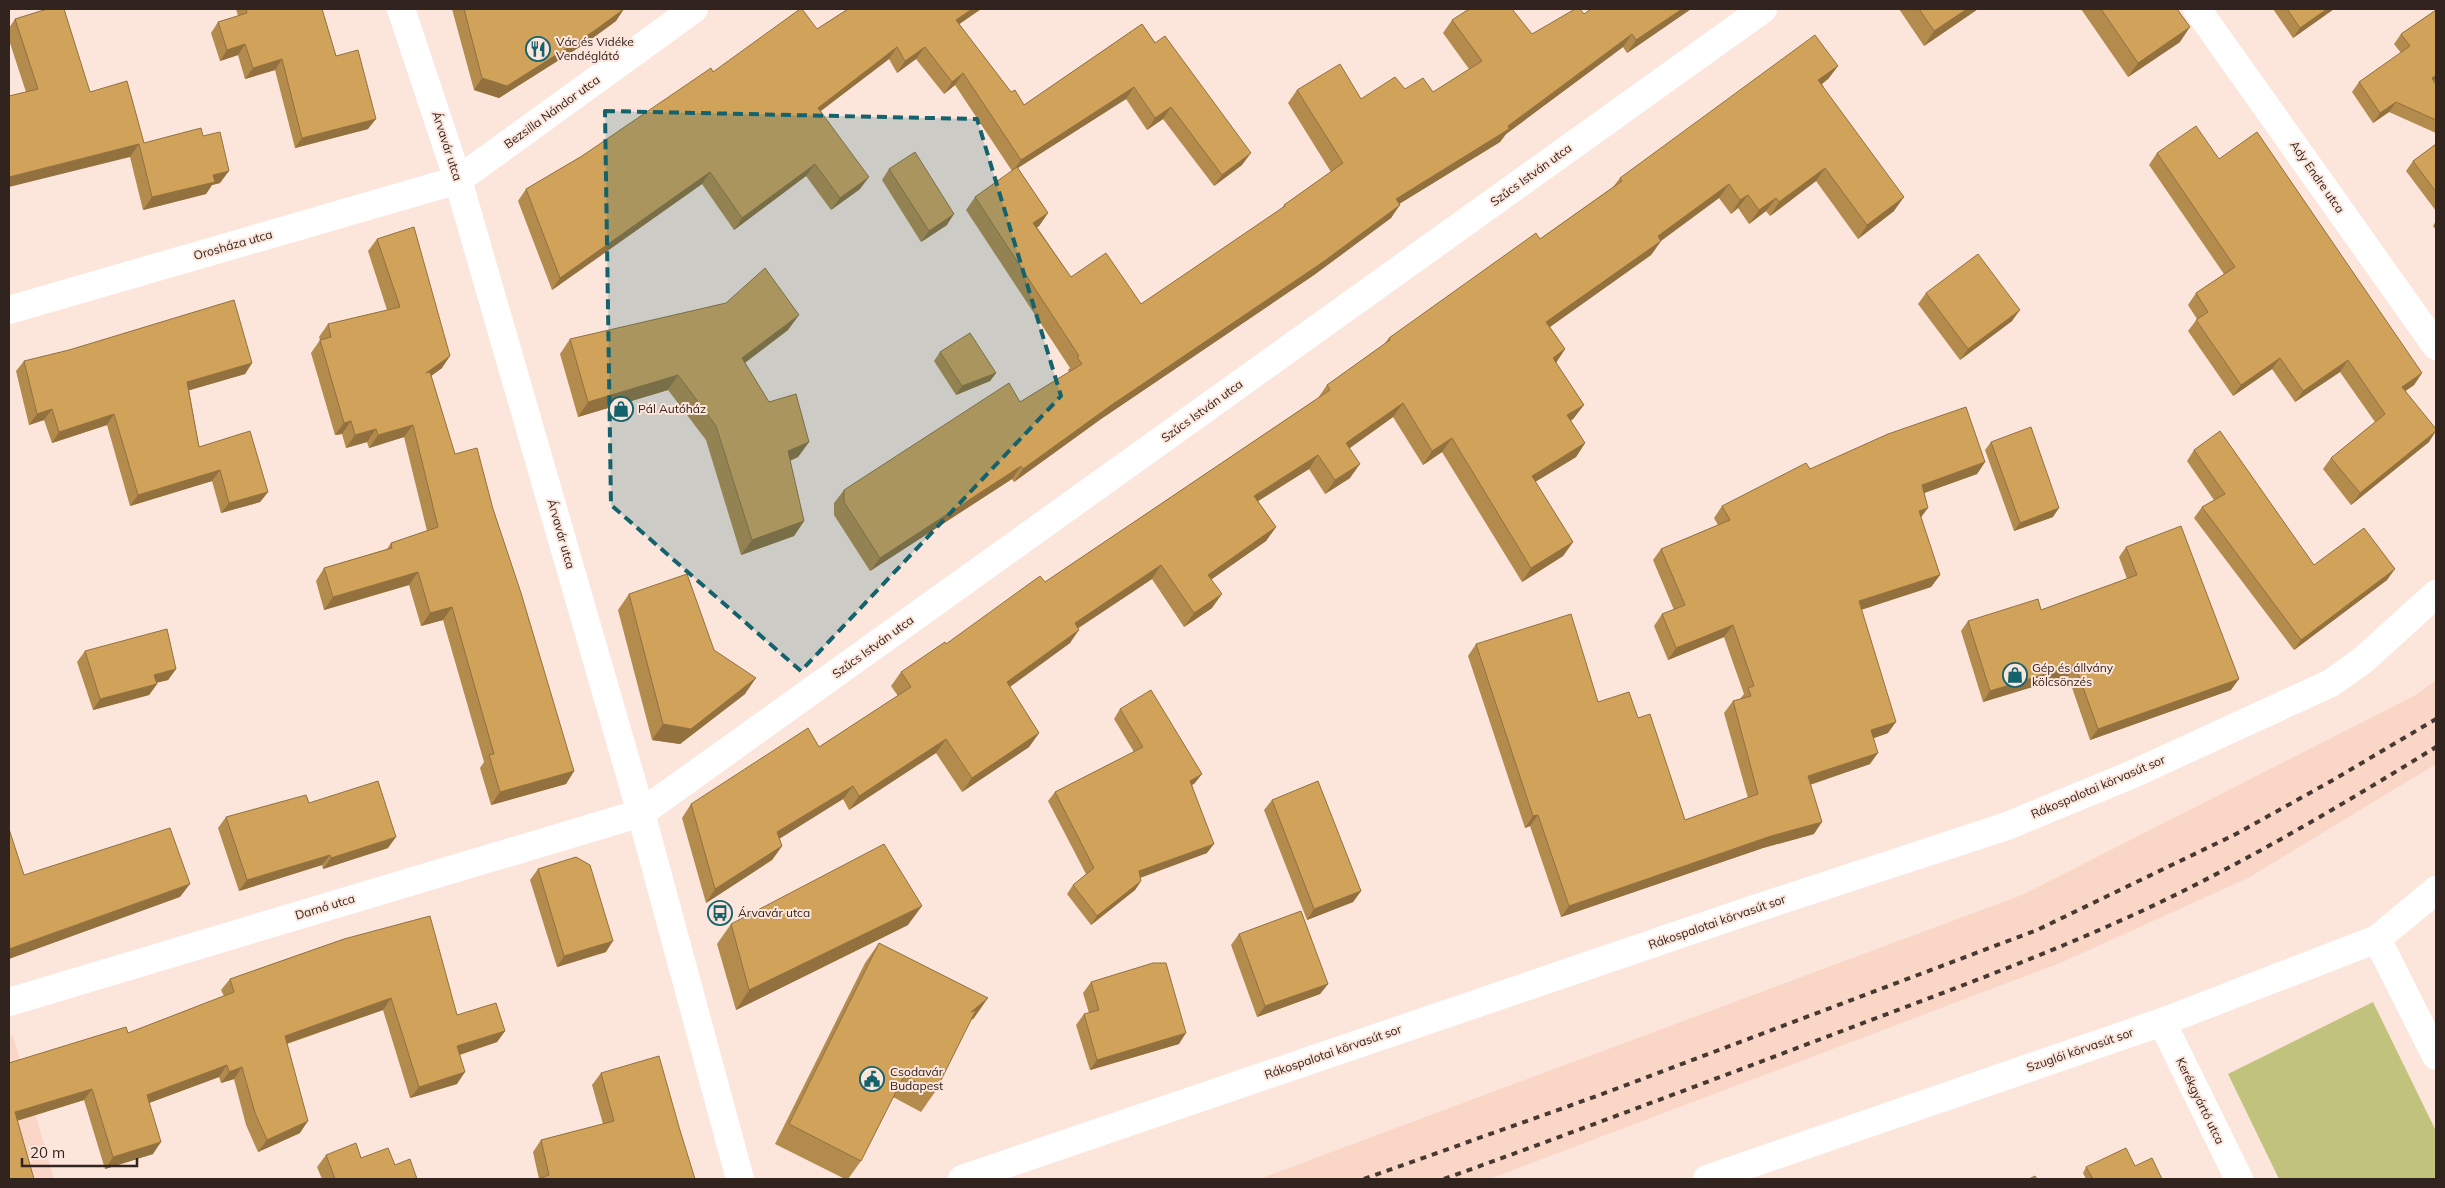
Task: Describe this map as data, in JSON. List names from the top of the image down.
{
  "streets": {
    "street": [
      "Bezsilla Nándor utca",
      "Árvavár utca",
      "Szűcs István utca",
      "Ady Endre utca",
      "Orosháza utca",
      "Rákospalotai körvasút sor",
      "Darnó utca",
      "Szuglói körvasút sor",
      "Kerékgyártó utca"
    ]
  },
  "crossings": [
    ["Bezsilla Nándor utca", "Árvavár utca"],
    ["Bezsilla Nándor utca", "Orosháza utca"],
    ["Árvavár utca", "Szűcs István utca"],
    ["Árvavár utca", "Orosháza utca"],
    ["Árvavár utca", "Darnó utca"],
    ["Szűcs István utca", "Darnó utca"],
    ["Szuglói körvasút sor", "Kerékgyártó utca"]
  ],
  "places": {
    "restaurant": ["Vác és Vidéke Vendéglátó"],
    "shop": ["Pál Autóház", "Gép és állvány kölcsönzés"],
    "bus stop": ["Árvavár utca"],
    "public building": ["Csodavár Budapest"]
  },
  "scale_bar": "20 m"
}
